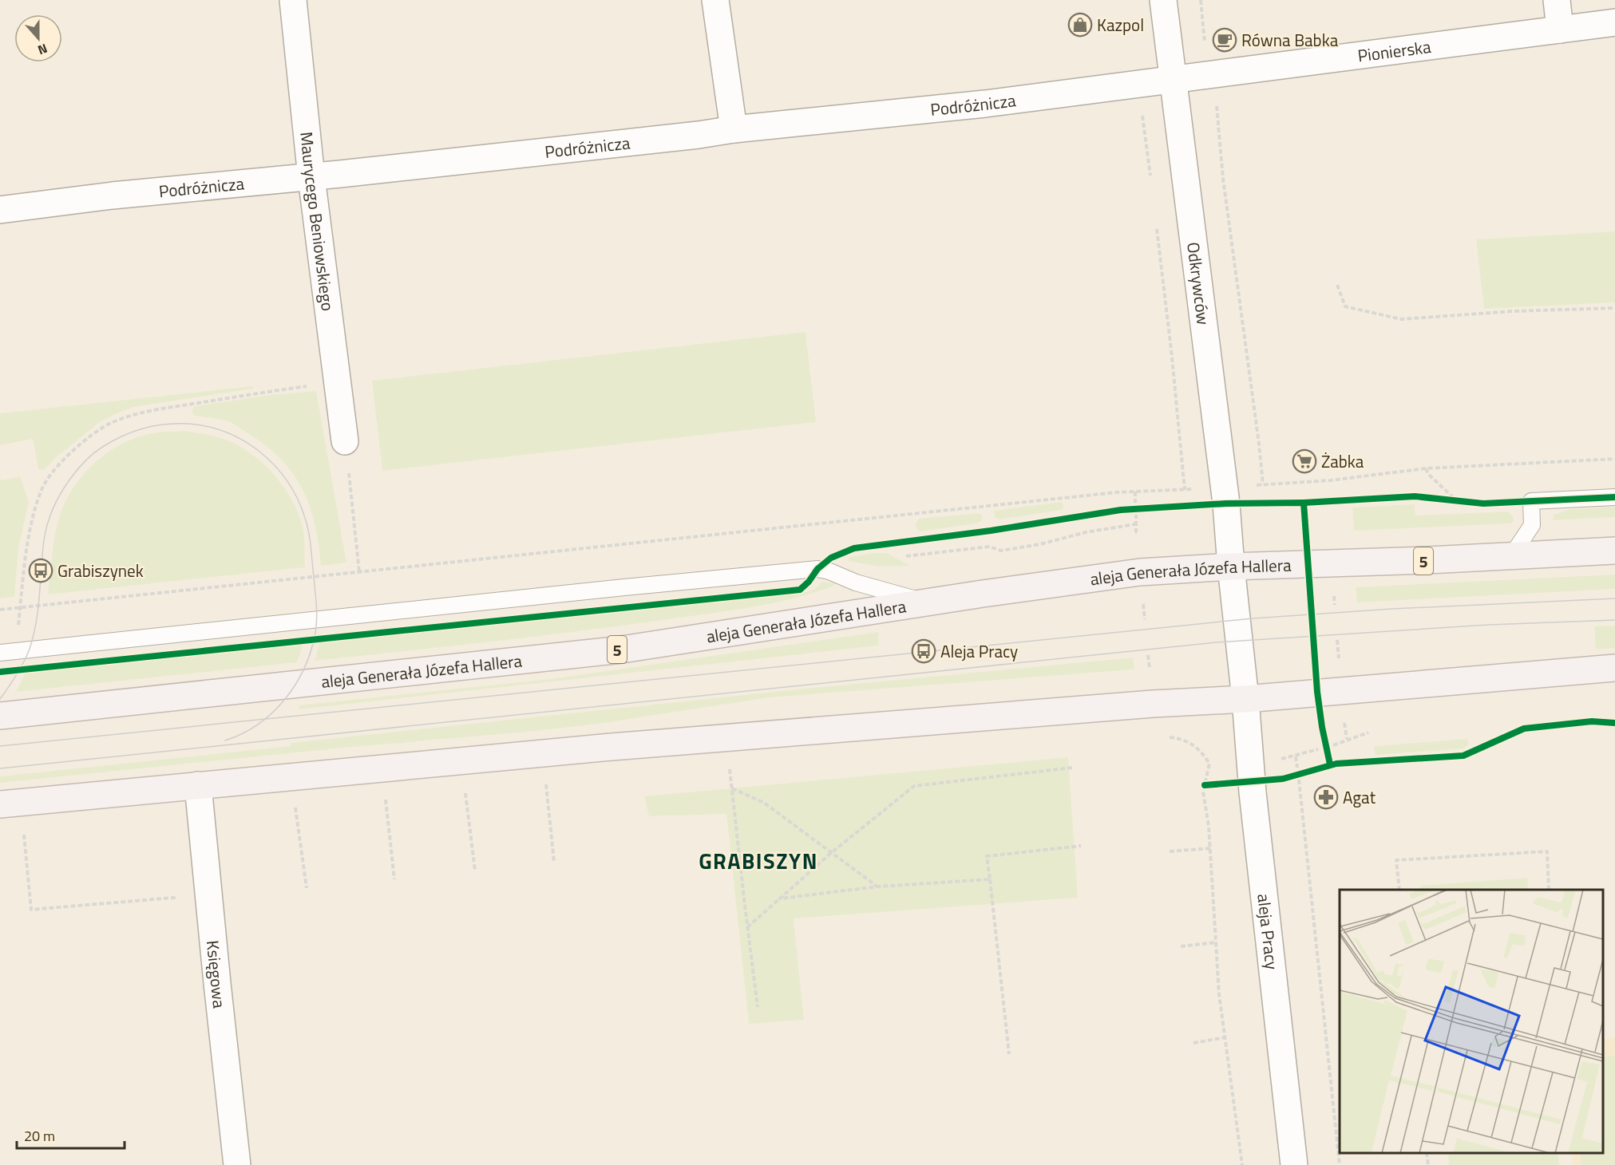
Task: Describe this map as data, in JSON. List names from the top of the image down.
{
  "streets": {
    "main road": ["5", "aleja Generała Józefa Hallera"],
    "street": [
      "Pionierska",
      "Podróżnicza",
      "Maurycego Beniowskiego",
      "Odkrywców",
      "aleja Pracy",
      "Księgowa"
    ]
  },
  "crossings": [
    ["Pionierska", "Podróżnicza"],
    ["Pionierska", "Odkrywców"],
    ["Podróżnicza", "Maurycego Beniowskiego"],
    ["Podróżnicza", "Odkrywców"],
    ["Odkrywców", "aleja Generała Józefa Hallera"],
    ["Odkrywców", "aleja Pracy"]
  ],
  "districts": ["GRABISZYN"],
  "places": {
    "shop": ["Kazpol"],
    "cafe": ["Równa Babka"],
    "supermarket": ["Żabka"],
    "bus stop": ["Grabiszynek", "Aleja Pracy"],
    "pharmacy": ["Agat"]
  },
  "scale_bar": "20 m",
  "north": "bottom"
}
